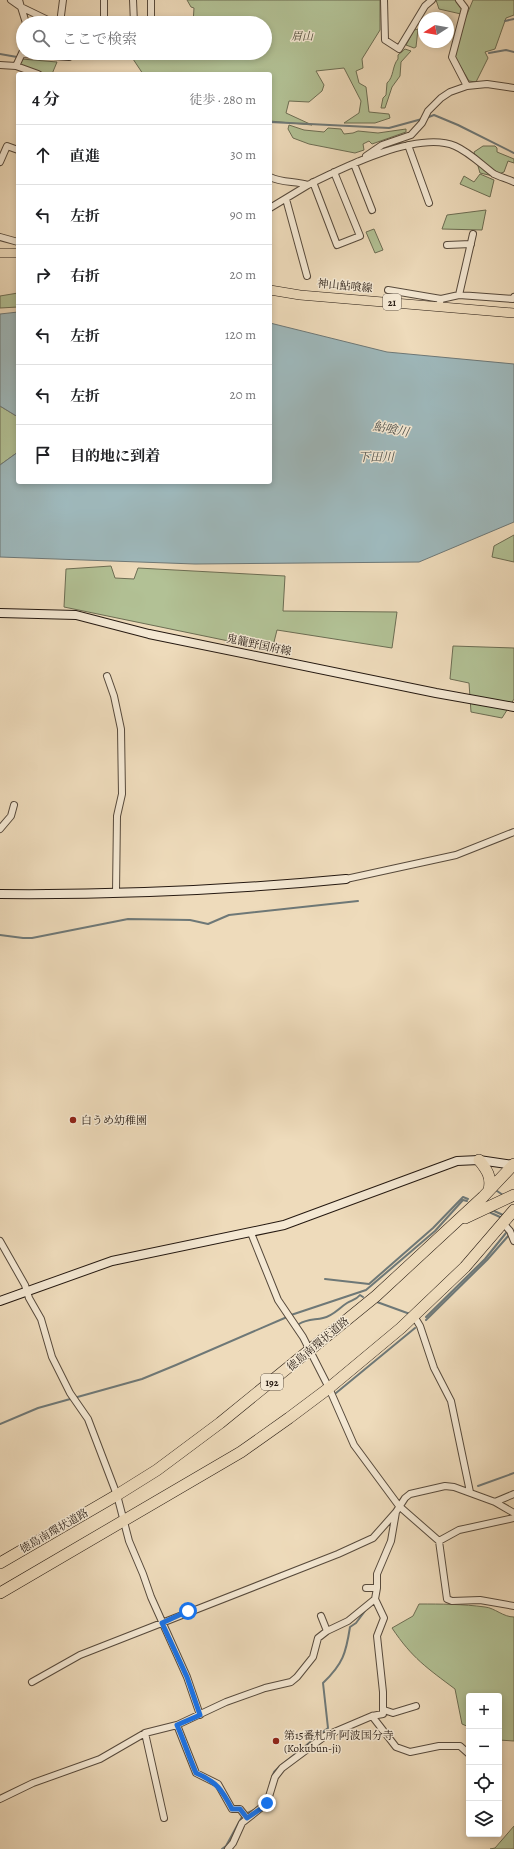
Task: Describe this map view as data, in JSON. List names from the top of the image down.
{
  "streets": {
    "highway": ["徳島南環状道路", "192"],
    "main road": ["神山鮎喰線", "21"],
    "street": ["鬼籠野国府線"]
  },
  "water": ["鮎喰川", "下田川"],
  "parks": ["眉山"],
  "places": ["白うめ幼稚園", "第15番札所 阿波国分寺 (Kokubun-ji)"],
  "north": "left",
  "page": {
    "search": "ここで検索",
    "heading": ["4 分", "徒歩 · 280 m"],
    "list": [
      ["直進", "30 m"],
      ["左折", "90 m"],
      ["右折", "20 m"],
      ["左折", "120 m"],
      ["左折", "20 m"],
      "目的地に到着"
    ],
    "map_buttons": ["+", "−"]
  }
}
